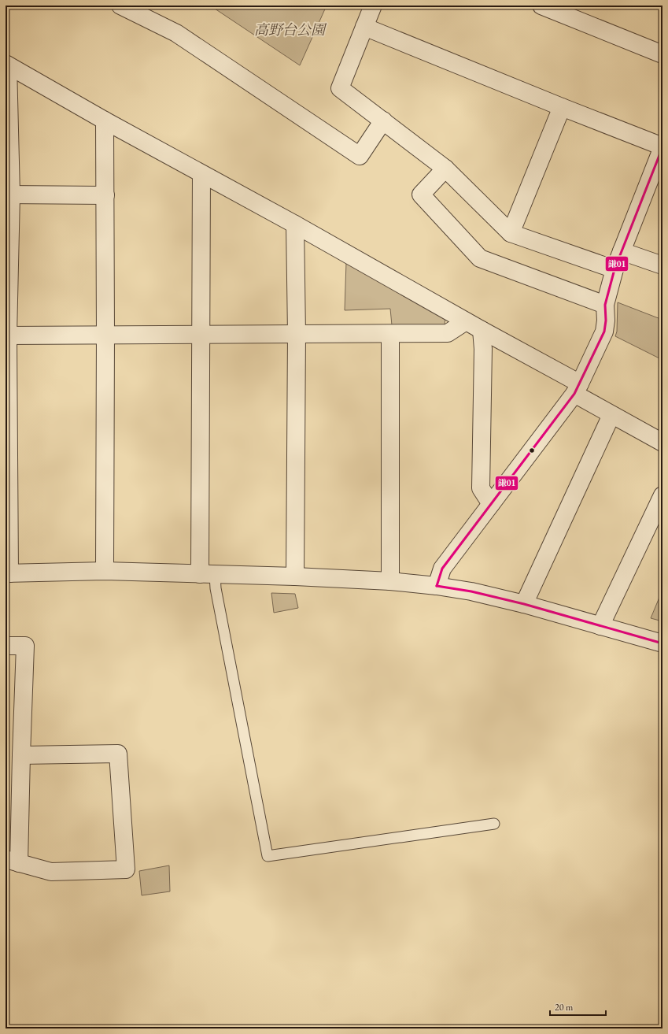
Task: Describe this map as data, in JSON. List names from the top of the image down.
{
  "parks": ["高野台公園"],
  "lines": ["transit line 鎌01"],
  "scale_bar": "20 m"
}
